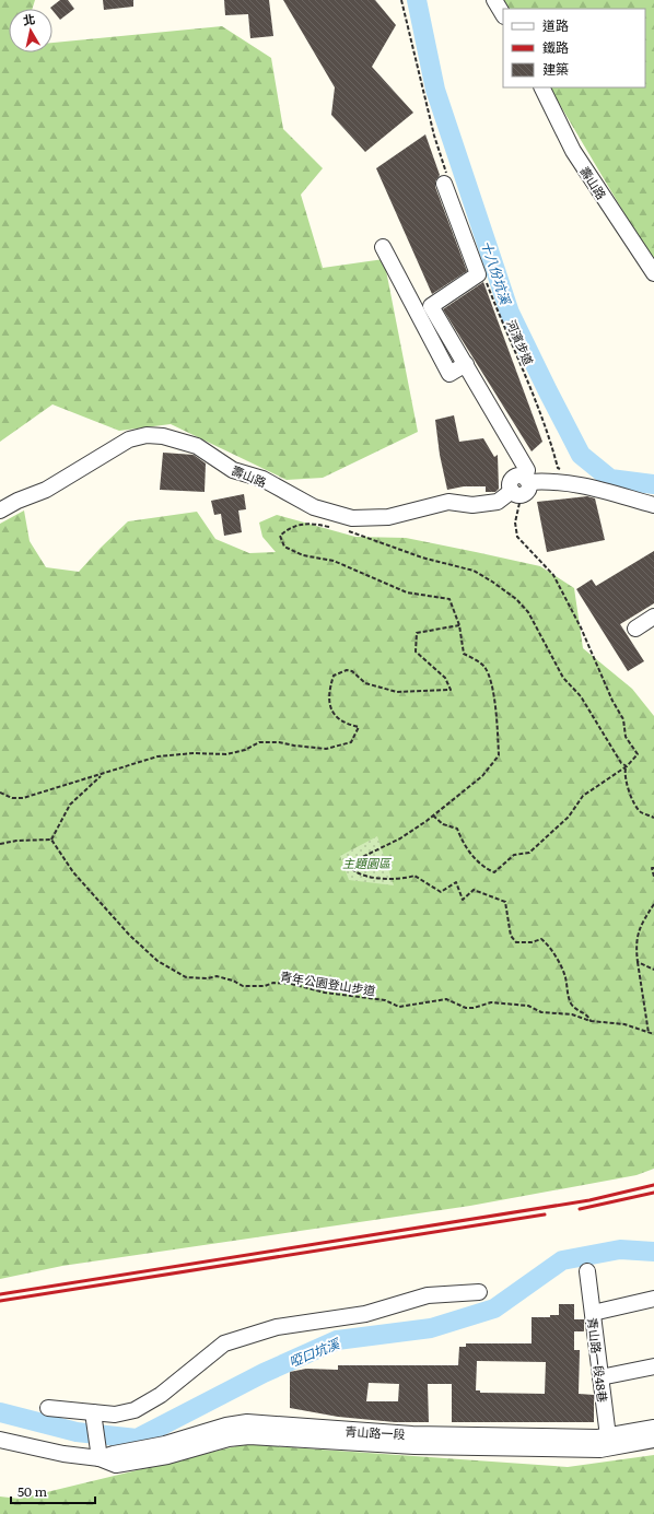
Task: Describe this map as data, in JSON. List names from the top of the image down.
{
  "streets": {
    "street": ["壽山路", "青山路一段48巷", "青山路一段"],
    "path": ["河濱步道", "青年公園登山步道"]
  },
  "crossings": [
    ["青山路一段48巷", "青山路一段"]
  ],
  "water": ["十八份坑溪", "啞口坑溪"],
  "parks": ["主題園區"],
  "legend": ["道路", "鐵路", "建築"],
  "scale_bar": "50 m",
  "north": "top"
}
